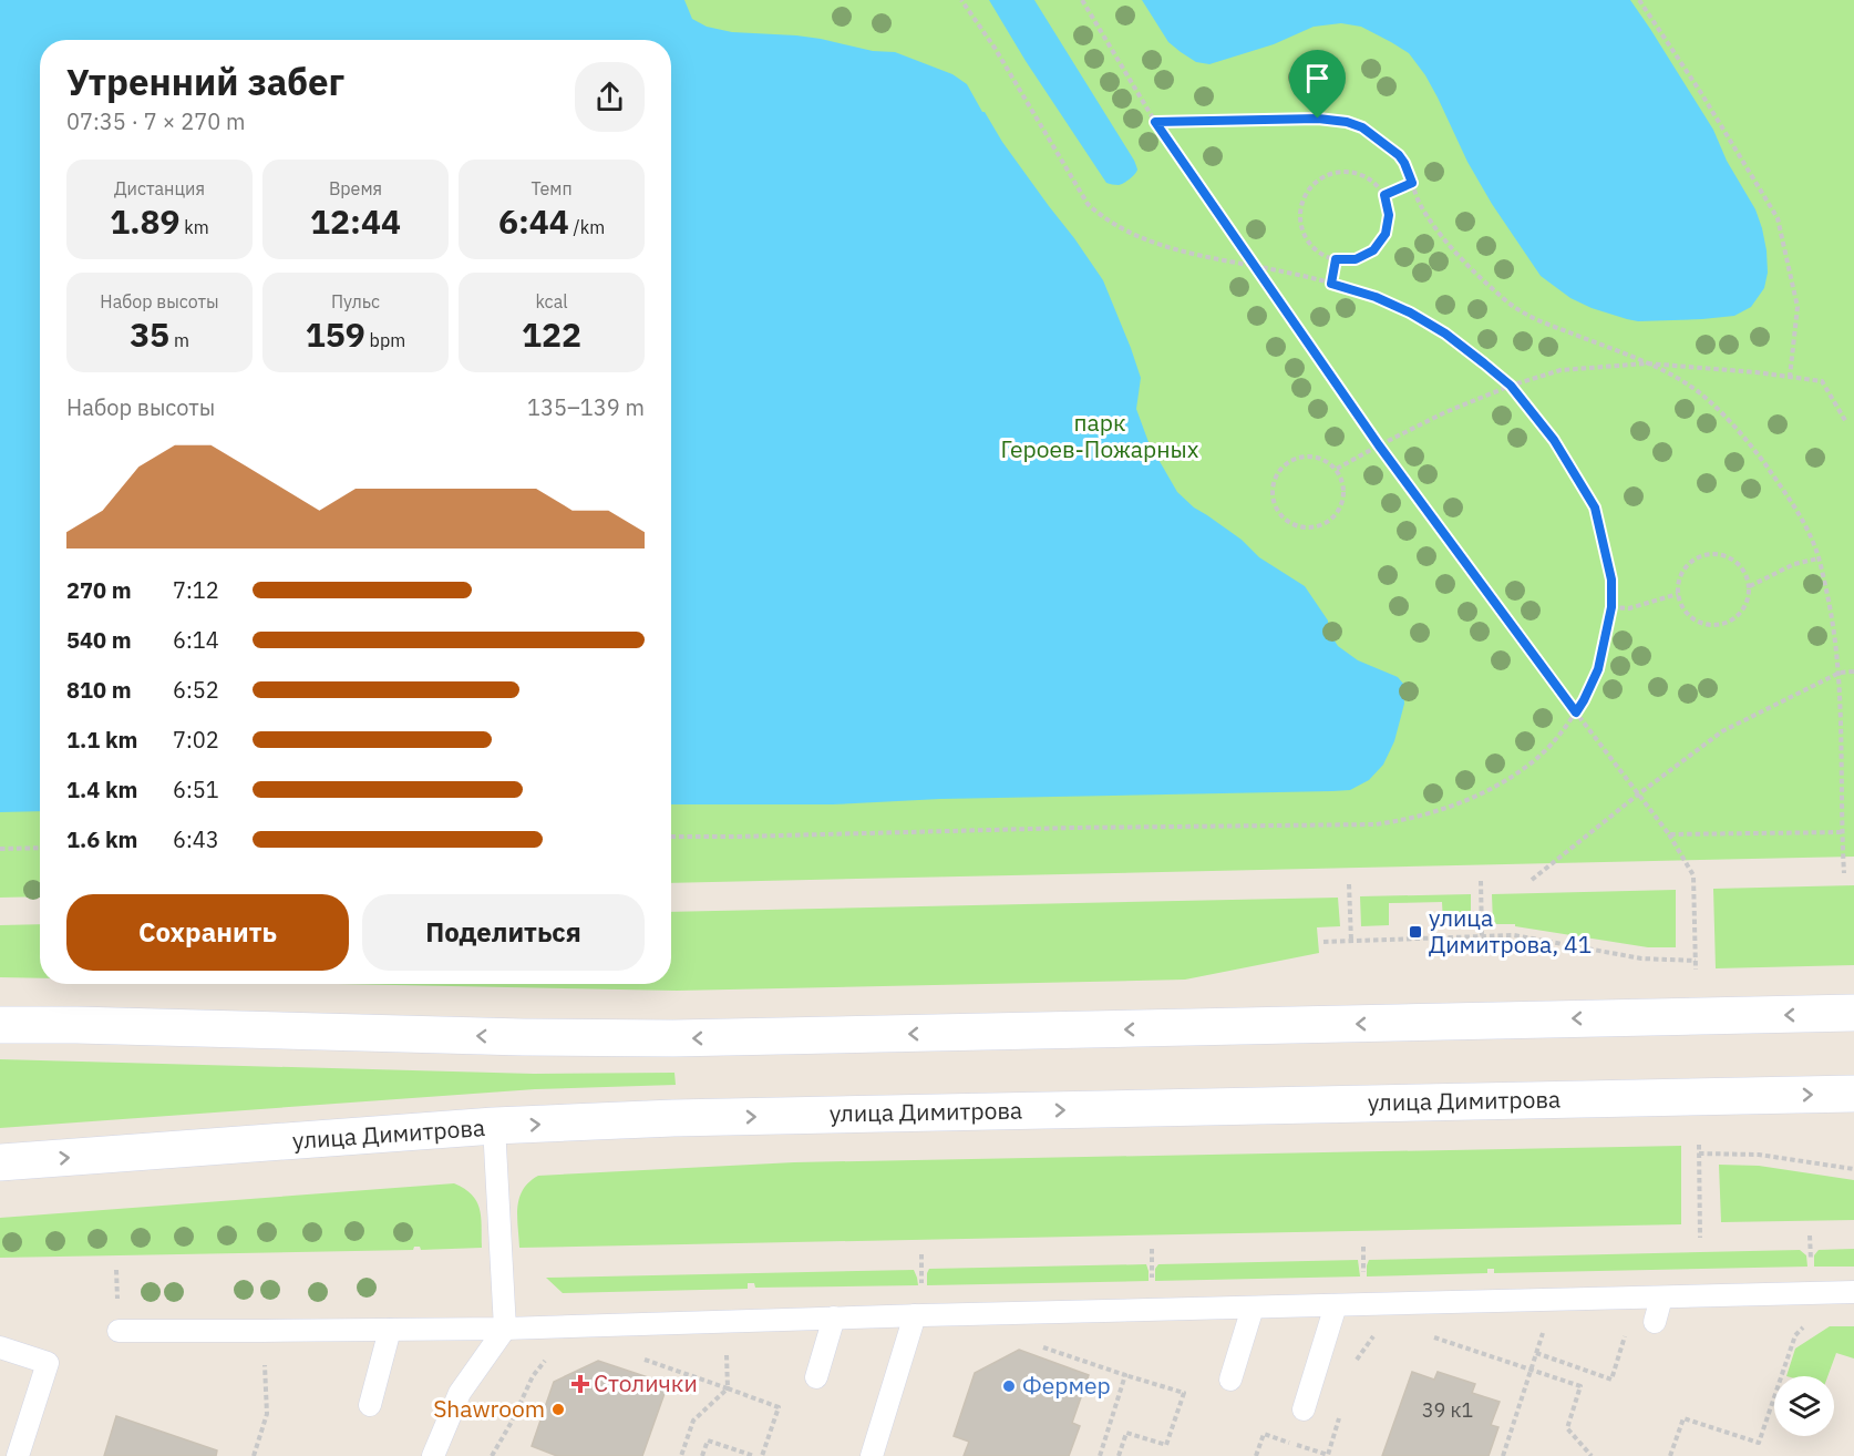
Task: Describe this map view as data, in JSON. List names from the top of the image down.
{
  "streets": {
    "street": ["улица Димитрова"]
  },
  "parks": ["парк Героев-Пожарных"],
  "places": {
    "transit": ["улица Димитрова, 41"],
    "health": ["Столички"],
    "other": ["Фермер", "Shawroom"]
  },
  "house_numbers": ["39 к1"],
  "page": {
    "heading": ["Утренний забег", "07:35 · 7 × 270 m"],
    "stats": [
      ["Дистанция", "1.89 km"],
      ["Время", "12:44"],
      ["Темп", "6:44 /km"],
      ["Набор высоты", "35 m"],
      ["Пульс", "159 bpm"],
      ["kcal", "122"]
    ],
    "chart": ["Набор высоты", "135–139 m"],
    "list": [
      {
        "name": "270 m",
        "note": "7:12"
      },
      {
        "name": "540 m",
        "note": "6:14"
      },
      {
        "name": "810 m",
        "note": "6:52"
      },
      {
        "name": "1.1 km",
        "note": "7:02"
      },
      {
        "name": "1.4 km",
        "note": "6:51"
      },
      {
        "name": "1.6 km",
        "note": "6:43"
      }
    ],
    "buttons": ["Сохранить", "Поделиться"]
  }
}
